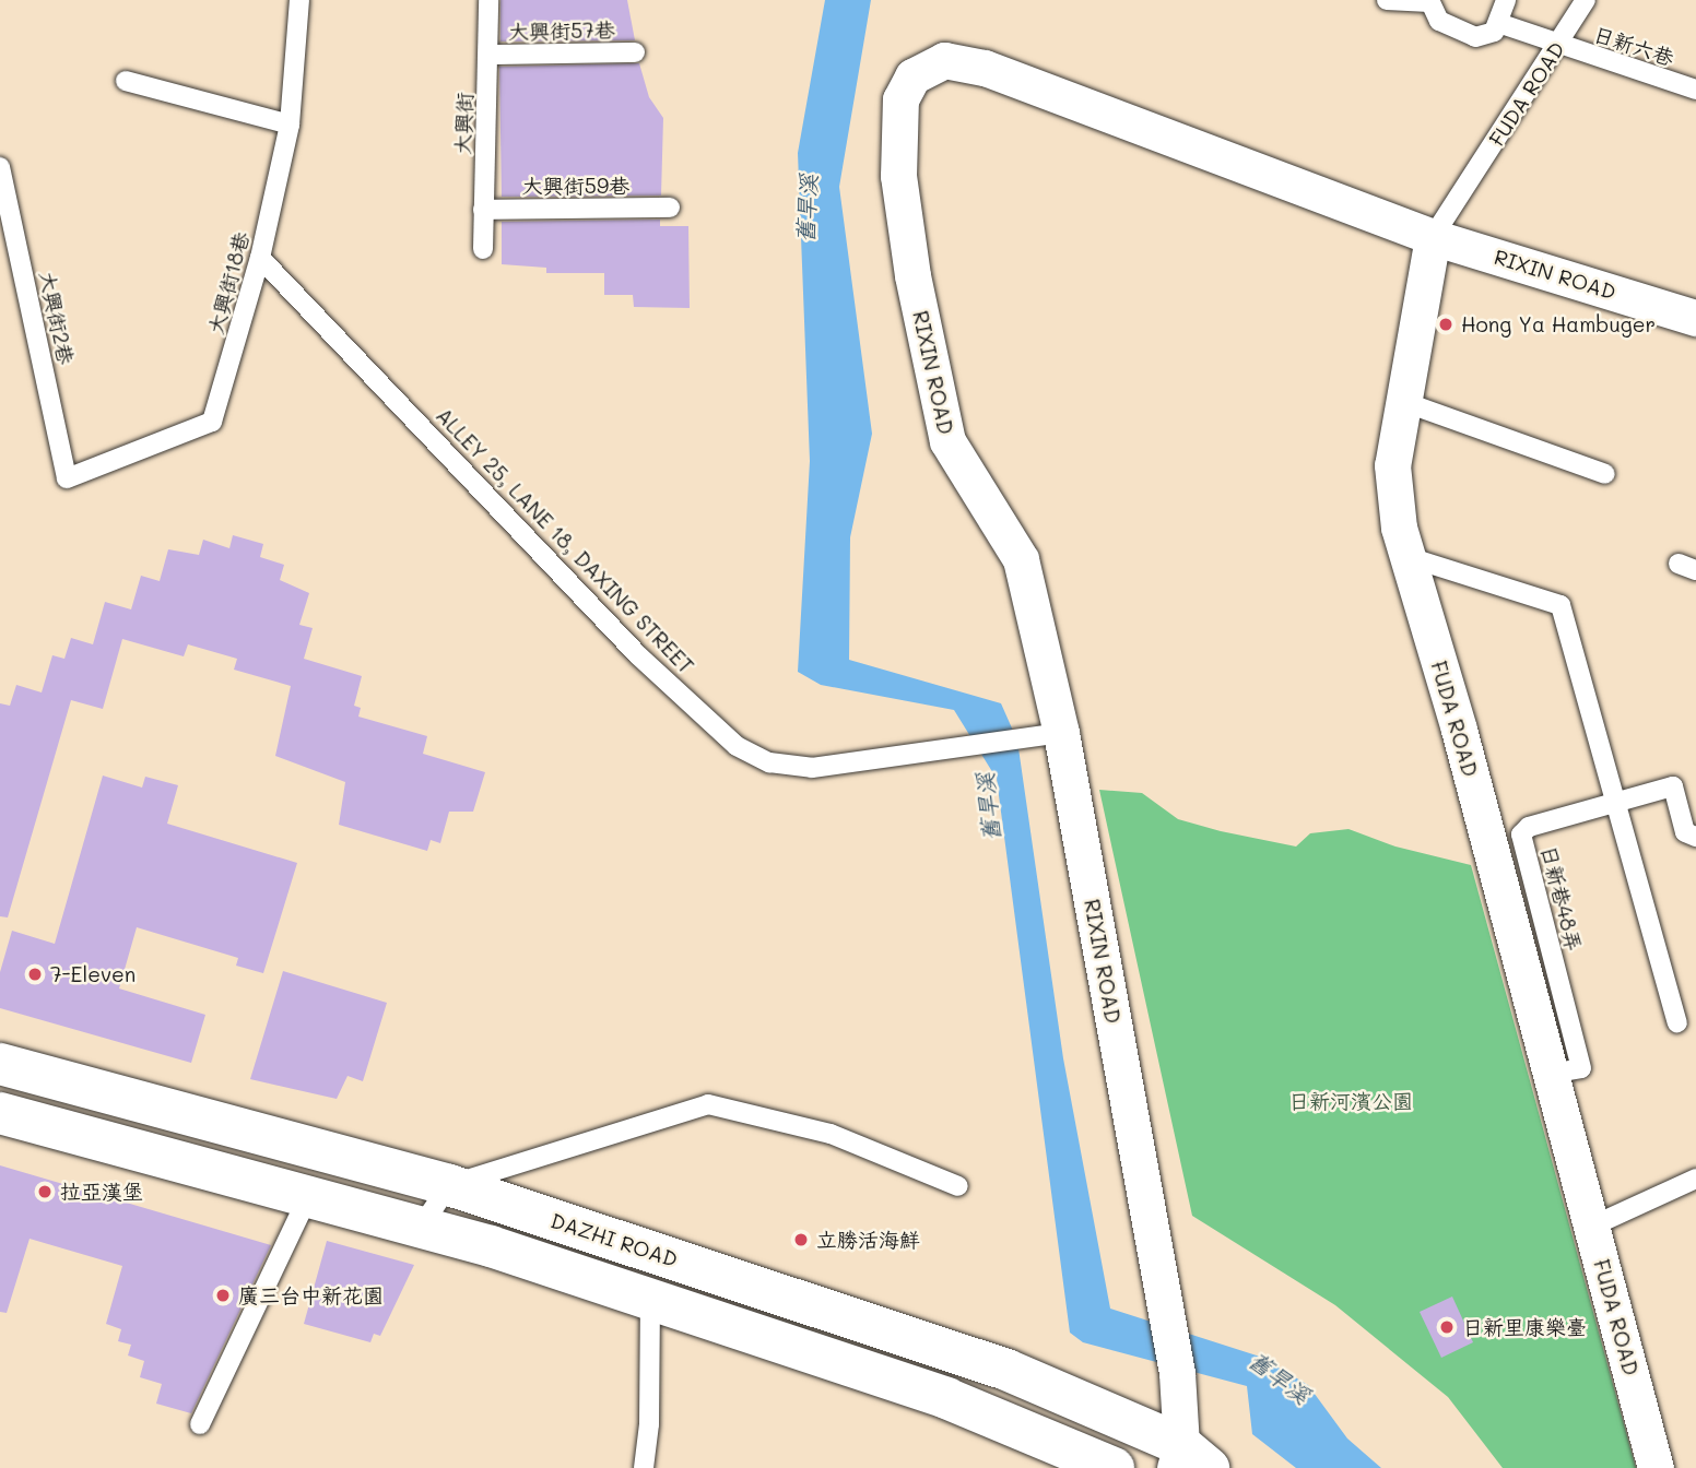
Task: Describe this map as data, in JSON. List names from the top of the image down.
{
  "streets": {
    "street": ["FUDA ROAD", "RIXIN ROAD", "DAZHI ROAD"],
    "lane": [
      "大興街57巷",
      "日新六巷",
      "大興街",
      "大興街59巷",
      "大興街18巷",
      "大興街2巷",
      "ALLEY 25, LANE 18, DAXING STREET",
      "日新巷48弄"
    ]
  },
  "crossings": [
    ["大興街57巷", "大興街"],
    ["日新六巷", "FUDA ROAD"],
    ["FUDA ROAD", "RIXIN ROAD"],
    ["FUDA ROAD", "日新巷48弄"],
    ["大興街", "大興街59巷"],
    ["RIXIN ROAD", "ALLEY 25, LANE 18, DAXING STREET"],
    ["RIXIN ROAD", "DAZHI ROAD"],
    ["大興街18巷", "大興街2巷"],
    ["大興街18巷", "ALLEY 25, LANE 18, DAXING STREET"]
  ],
  "water": ["舊旱溪"],
  "parks": ["日新河濱公園"],
  "places": [
    "Hong Ya Hambuger",
    "7-Eleven",
    "拉亞漢堡",
    "立勝活海鮮",
    "廣三台中新花園",
    "日新里康樂臺"
  ]
}
